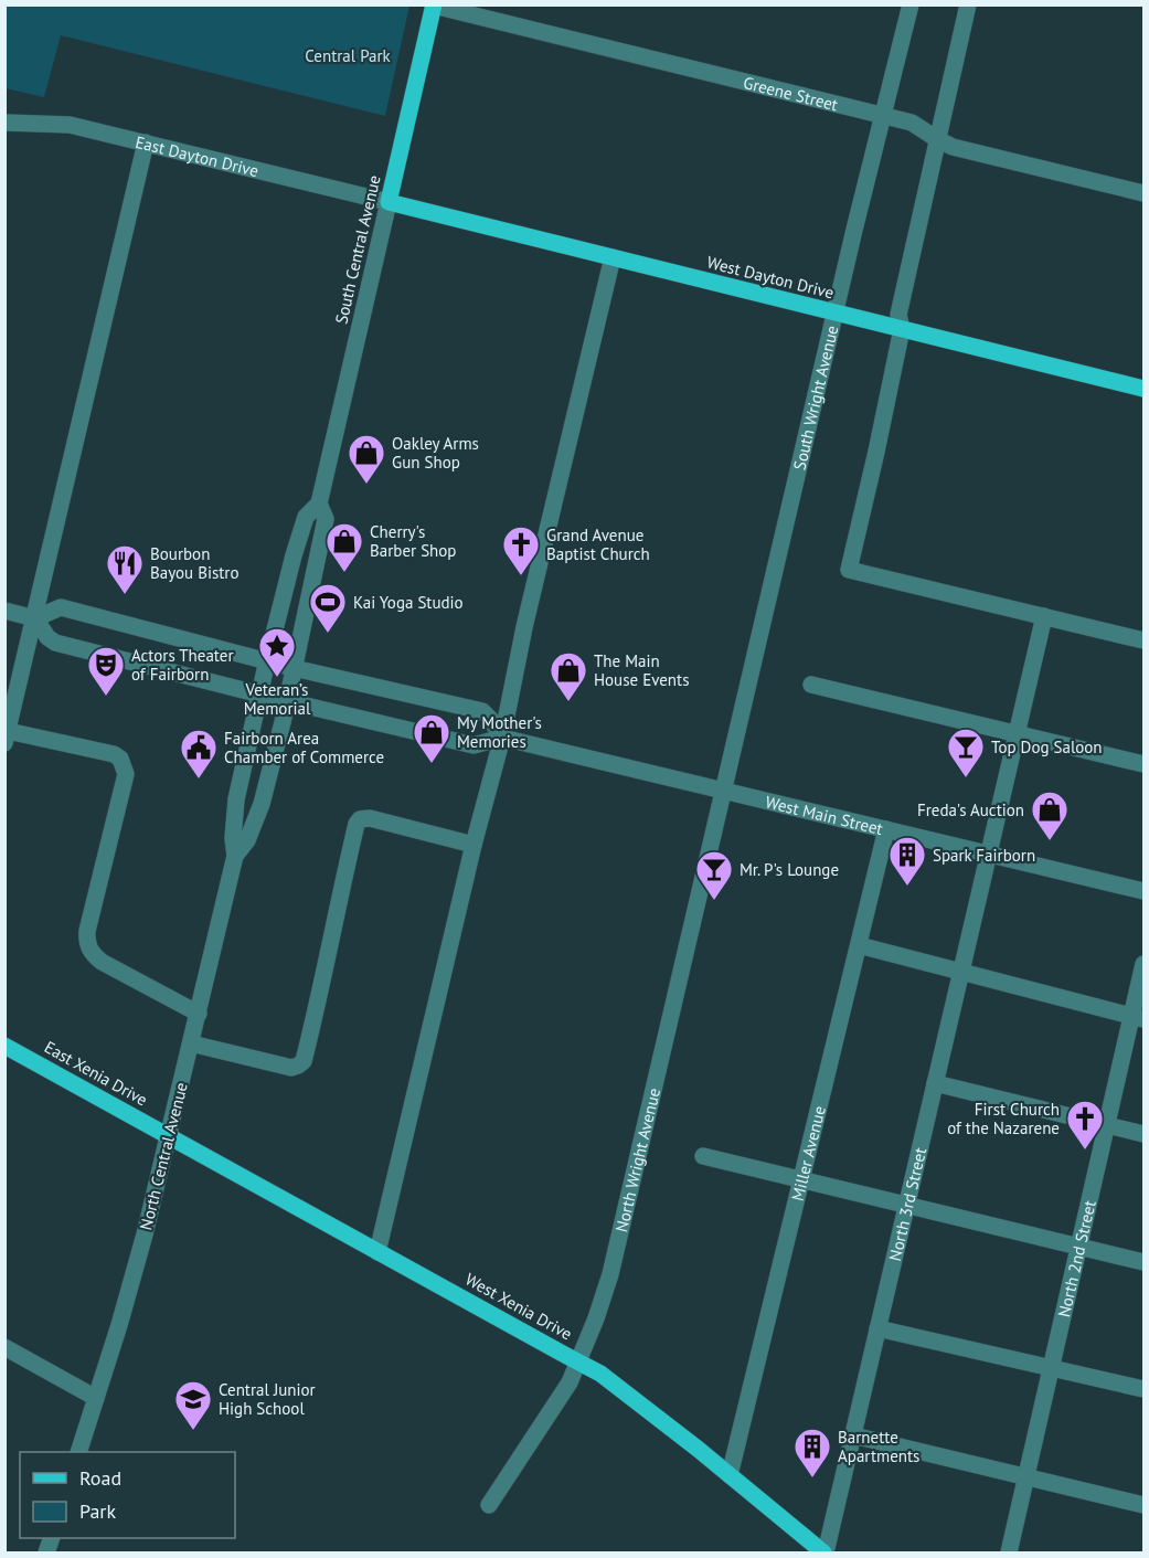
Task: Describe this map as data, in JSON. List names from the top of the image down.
{
  "streets": {
    "main road": [
      "South Central Avenue",
      "West Dayton Drive",
      "East Xenia Drive",
      "West Xenia Drive"
    ],
    "street": [
      "Greene Street",
      "East Dayton Drive",
      "South Wright Avenue",
      "West Main Street",
      "Miller Avenue",
      "North Central Avenue",
      "North Wright Avenue",
      "North 3rd Street",
      "North 2nd Street"
    ]
  },
  "crossings": [
    ["Greene Street", "South Central Avenue"],
    ["Greene Street", "South Wright Avenue"],
    ["East Dayton Drive", "South Central Avenue"],
    ["East Dayton Drive", "West Dayton Drive"],
    ["South Central Avenue", "West Dayton Drive"],
    ["South Central Avenue", "North Central Avenue"],
    ["West Dayton Drive", "South Wright Avenue"],
    ["South Wright Avenue", "West Main Street"],
    ["South Wright Avenue", "North Wright Avenue"],
    ["West Main Street", "Miller Avenue"],
    ["West Main Street", "North Central Avenue"],
    ["West Main Street", "North Wright Avenue"],
    ["West Main Street", "North 3rd Street"],
    ["East Xenia Drive", "North Central Avenue"],
    ["East Xenia Drive", "West Xenia Drive"],
    ["Miller Avenue", "West Xenia Drive"],
    ["North Central Avenue", "West Xenia Drive"],
    ["North Wright Avenue", "West Xenia Drive"],
    ["North 3rd Street", "West Xenia Drive"]
  ],
  "parks": ["Central Park"],
  "places": {
    "shop": [
      "Oakley Arms Gun Shop",
      "Cherry's Barber Shop",
      "The Main House Events",
      "My Mother's Memories",
      "Freda's Auction"
    ],
    "church": ["Grand Avenue Baptist Church", "First Church of the Nazarene"],
    "restaurant": ["Bourbon Bayou Bistro"],
    "sports": ["Kai Yoga Studio"],
    "place": ["Veteran’s Memorial"],
    "theatre": ["Actors Theater of Fairborn"],
    "bar": ["Top Dog Saloon", "Mr. P's Lounge"],
    "public building": ["Fairborn Area Chamber of Commerce"],
    "building": ["Spark Fairborn", "Barnette Apartments"],
    "school or university": ["Central Junior High School"]
  },
  "legend": ["Road", "Park"]
}
